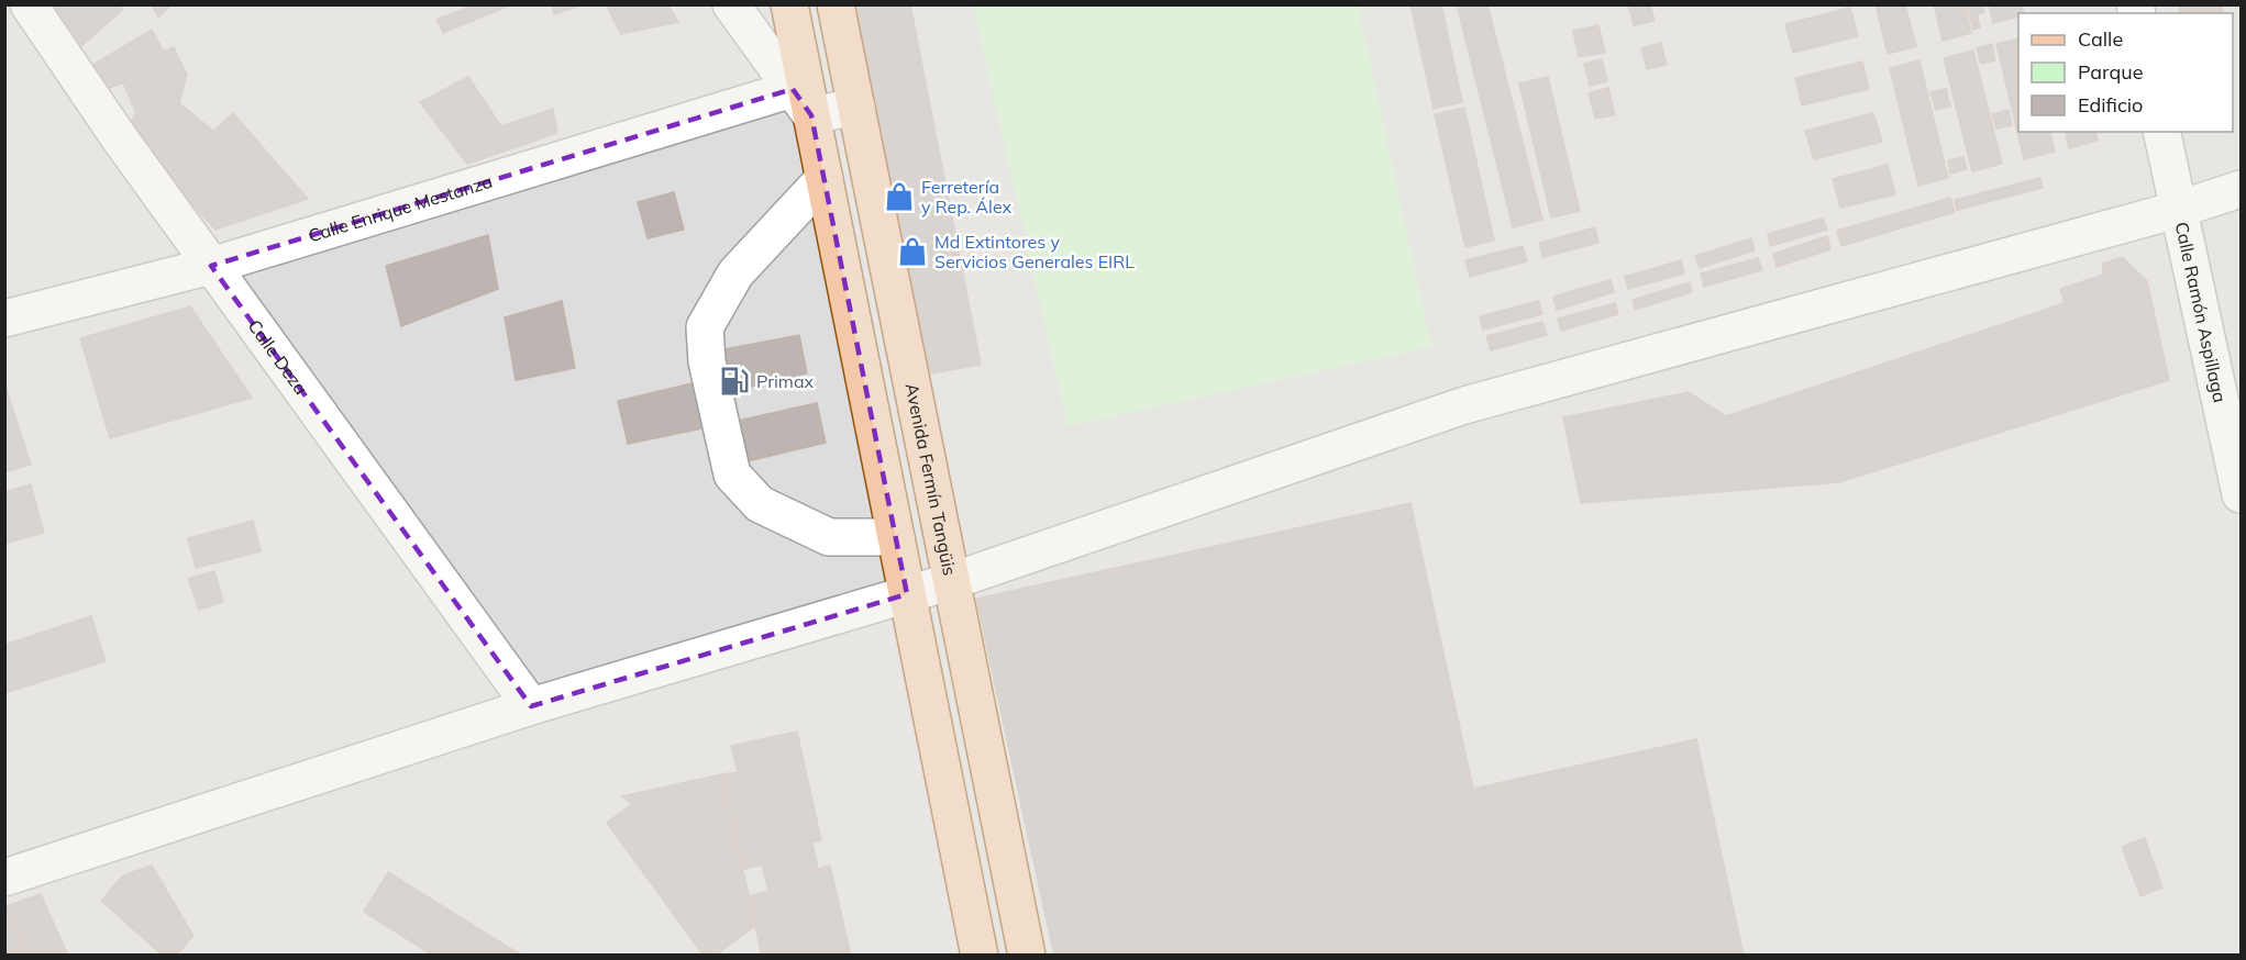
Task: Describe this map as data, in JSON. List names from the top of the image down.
{
  "streets": {
    "main road": ["Avenida Fermín Tangüis"],
    "street": ["Calle Enrique Mestanza", "Calle Ramón Aspillaga", "Calle Deza"]
  },
  "crossings": [
    ["Calle Enrique Mestanza", "Calle Deza"],
    ["Calle Enrique Mestanza", "Avenida Fermín Tangüis"]
  ],
  "places": {
    "shop": ["Ferretería y Rep. Álex", "Md Extintores y Servicios Generales EIRL"],
    "fuel station": ["Primax"]
  },
  "legend": ["Calle", "Parque", "Edificio"]
}
